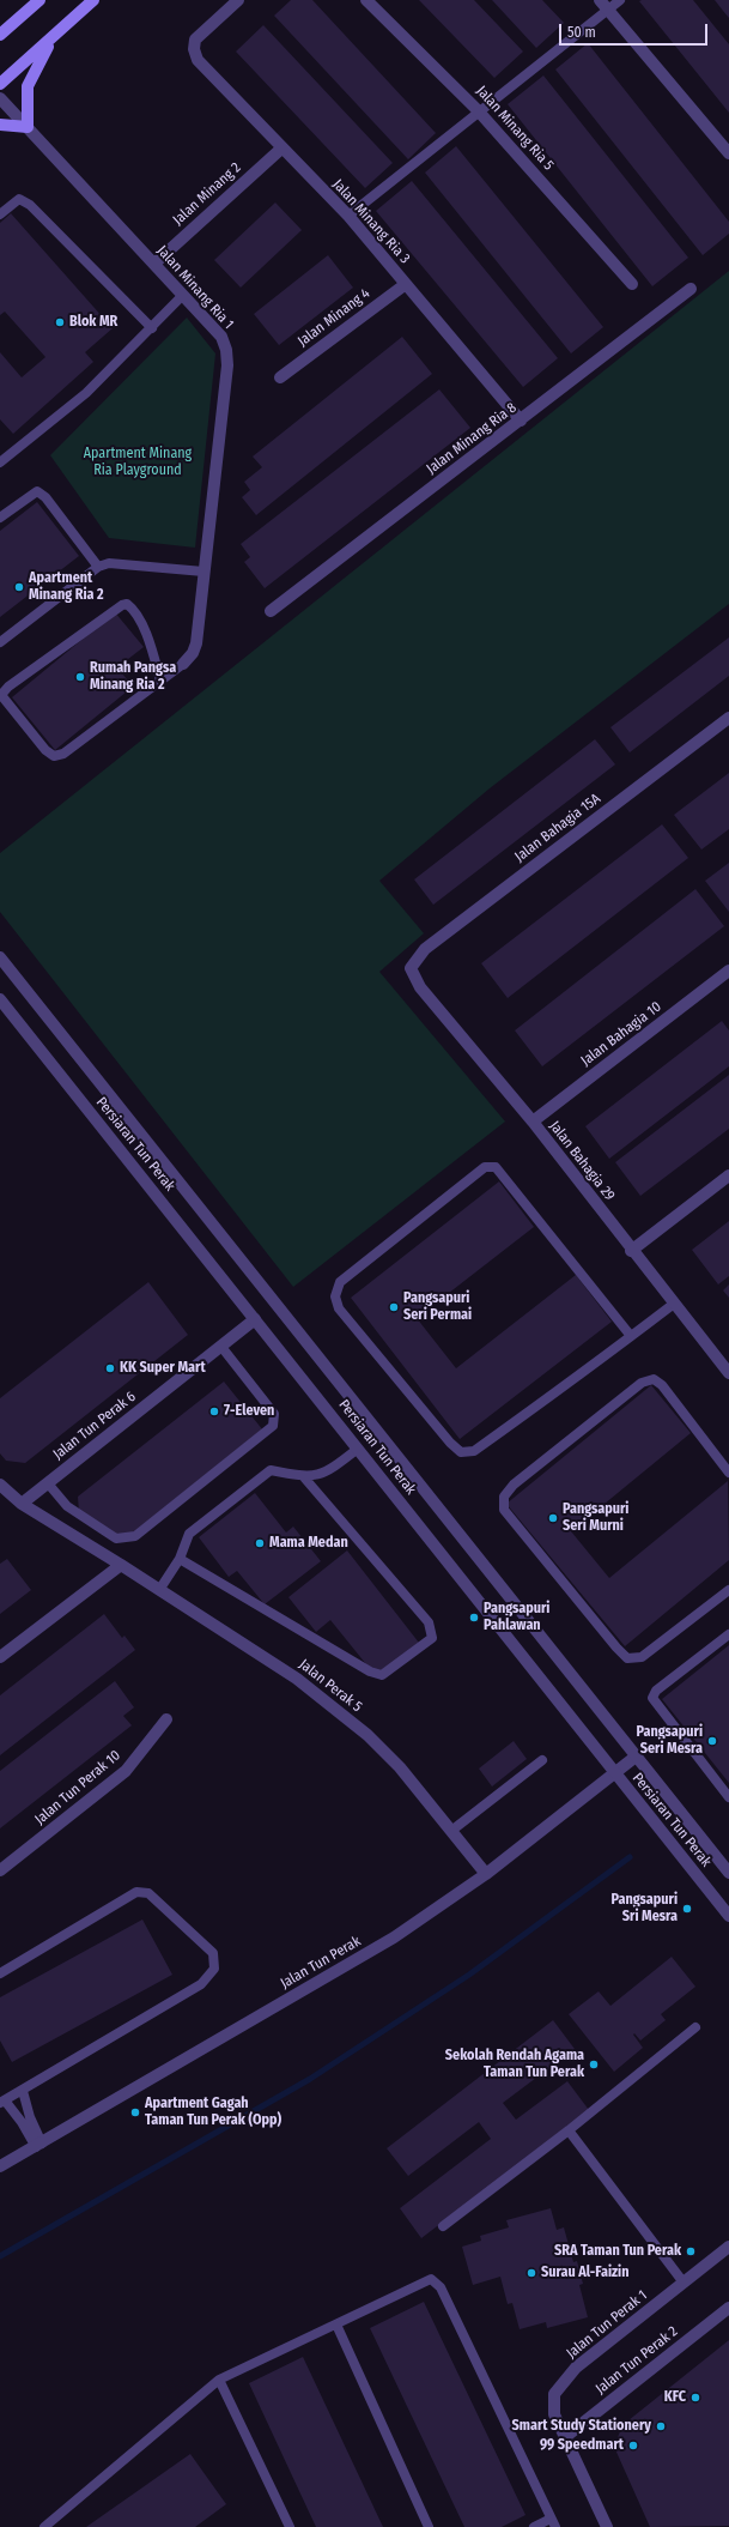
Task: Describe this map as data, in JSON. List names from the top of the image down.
{
  "streets": {
    "street": [
      "Jalan Minang Ria 5",
      "Jalan Minang 2",
      "Jalan Minang Ria 3",
      "Jalan Minang Ria 1",
      "Jalan Minang 4",
      "Jalan Minang Ria 8",
      "Jalan Bahagia 15A",
      "Jalan Bahagia 10",
      "Persiaran Tun Perak",
      "Jalan Bahagia 29",
      "Jalan Tun Perak 6",
      "Jalan Perak 5",
      "Jalan Tun Perak 10",
      "Jalan Tun Perak",
      "Jalan Tun Perak 1",
      "Jalan Tun Perak 2"
    ]
  },
  "crossings": [
    ["Jalan Minang 2", "Jalan Minang Ria 3"],
    ["Jalan Minang 2", "Jalan Minang Ria 1"],
    ["Jalan Minang Ria 3", "Jalan Minang 4"],
    ["Jalan Minang Ria 3", "Jalan Minang Ria 8"],
    ["Jalan Bahagia 15A", "Jalan Bahagia 29"],
    ["Jalan Bahagia 10", "Jalan Bahagia 29"],
    ["Persiaran Tun Perak", "Jalan Tun Perak 6"],
    ["Persiaran Tun Perak", "Jalan Tun Perak"],
    ["Jalan Tun Perak 6", "Jalan Perak 5"],
    ["Jalan Perak 5", "Jalan Tun Perak"],
    ["Jalan Tun Perak 1", "Jalan Tun Perak 2"]
  ],
  "parks": ["Apartment Minang Ria Playground"],
  "places": [
    "Blok MR",
    "Apartment Minang Ria 2",
    "Rumah Pangsa Minang Ria 2",
    "Pangsapuri Seri Permai",
    "KK Super Mart",
    "7-Eleven",
    "Pangsapuri Seri Murni",
    "Mama Medan",
    "Pangsapuri Pahlawan",
    "Pangsapuri Seri Mesra",
    "Pangsapuri Sri Mesra",
    "Sekolah Rendah Agama Taman Tun Perak",
    "Apartment Gagah Taman Tun Perak (Opp)",
    "SRA Taman Tun Perak",
    "Surau Al-Faizin",
    "KFC",
    "Smart Study Stationery",
    "99 Speedmart"
  ],
  "scale_bar": "50 m"
}
